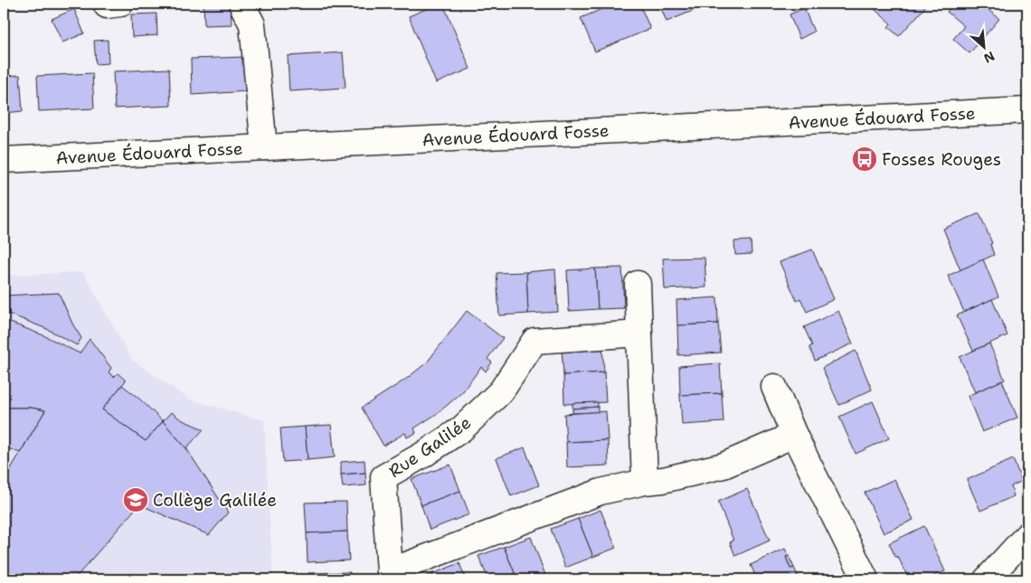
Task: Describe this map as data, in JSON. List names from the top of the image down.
{
  "streets": {
    "street": ["Avenue Édouard Fosse", "Rue Galilée"]
  },
  "places": {
    "bus stop": ["Fosses Rouges"],
    "school or university": ["Collège Galilée"]
  },
  "north": "bottom right"
}
